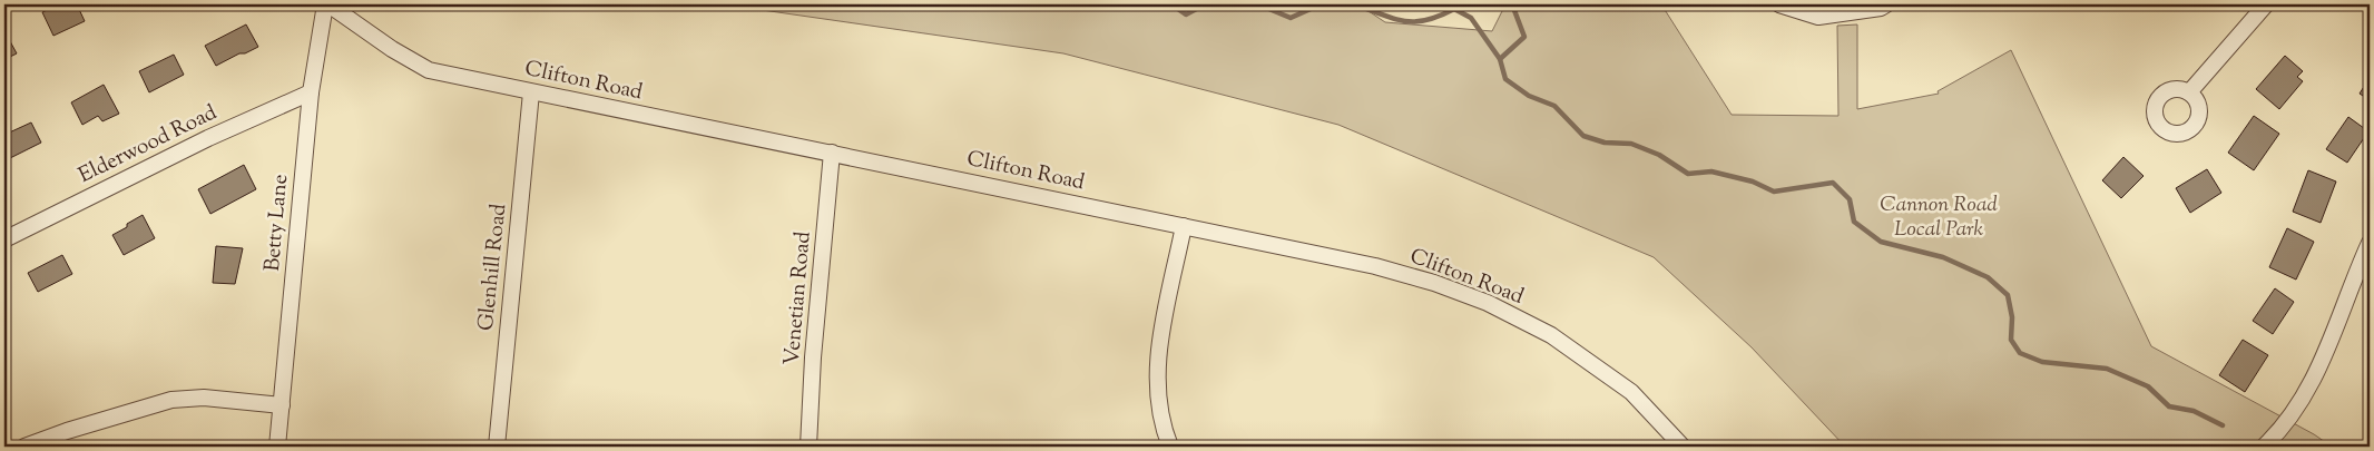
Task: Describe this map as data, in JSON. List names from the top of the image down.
{
  "streets": {
    "street": [
      "Clifton Road",
      "Elderwood Road",
      "Betty Lane",
      "Glenhill Road",
      "Venetian Road"
    ]
  },
  "crossings": [
    ["Clifton Road", "Betty Lane"],
    ["Clifton Road", "Glenhill Road"],
    ["Clifton Road", "Venetian Road"],
    ["Elderwood Road", "Betty Lane"]
  ],
  "parks": ["Cannon Road Local Park"]
}
